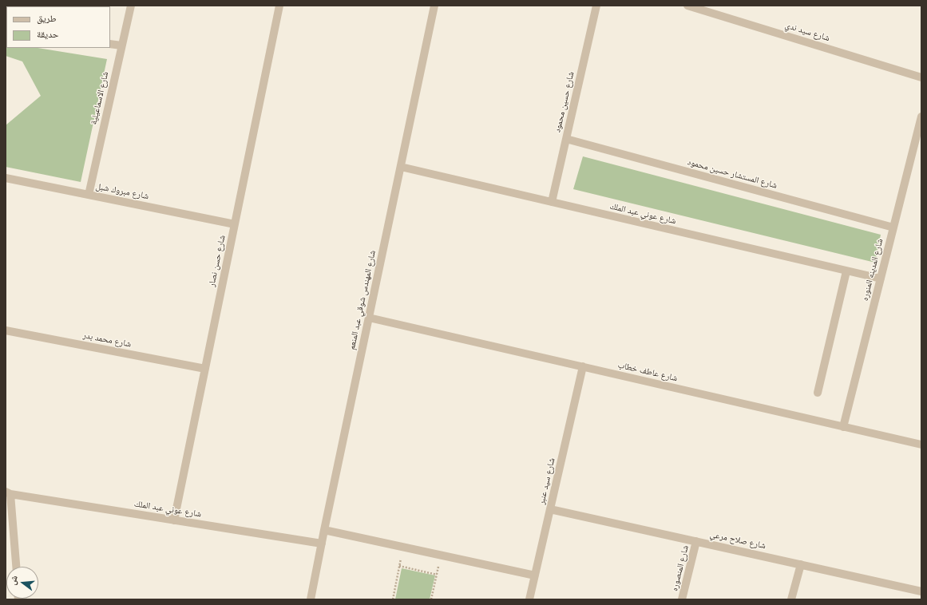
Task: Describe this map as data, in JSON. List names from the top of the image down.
{
  "streets": {
    "street": [
      "شارع سيد ندي",
      "شارع الاسماعيلية",
      "شارع حسين محمود",
      "شارع المستشار حسين محمود",
      "شارع مبروك شبل",
      "شارع عوني عبد الملك",
      "شارع حسن نصار",
      "شارع المدينه المنوره",
      "شارع المهندس شوقي عبد المنعم",
      "شارع محمد بدر",
      "شارع عاطف خطاب",
      "شارع سيد عنبر",
      "شارع صلاح مرعي",
      "شارع المنصوره"
    ]
  },
  "crossings": [
    ["شارع الاسماعيلية", "شارع مبروك شبل"],
    ["شارع حسين محمود", "شارع المستشار حسين محمود"],
    ["شارع حسين محمود", "شارع عوني عبد الملك"],
    ["شارع المستشار حسين محمود", "شارع المدينه المنوره"],
    ["شارع مبروك شبل", "شارع حسن نصار"],
    ["شارع عوني عبد الملك", "شارع حسن نصار"],
    ["شارع عوني عبد الملك", "شارع المدينه المنوره"],
    ["شارع عوني عبد الملك", "شارع المهندس شوقي عبد المنعم"],
    ["شارع حسن نصار", "شارع محمد بدر"],
    ["شارع المدينه المنوره", "شارع عاطف خطاب"],
    ["شارع المهندس شوقي عبد المنعم", "شارع عاطف خطاب"],
    ["شارع عاطف خطاب", "شارع سيد عنبر"],
    ["شارع سيد عنبر", "شارع صلاح مرعي"],
    ["شارع صلاح مرعي", "شارع المنصوره"]
  ],
  "legend": ["طريق", "حديقة"],
  "north": "left"
}
